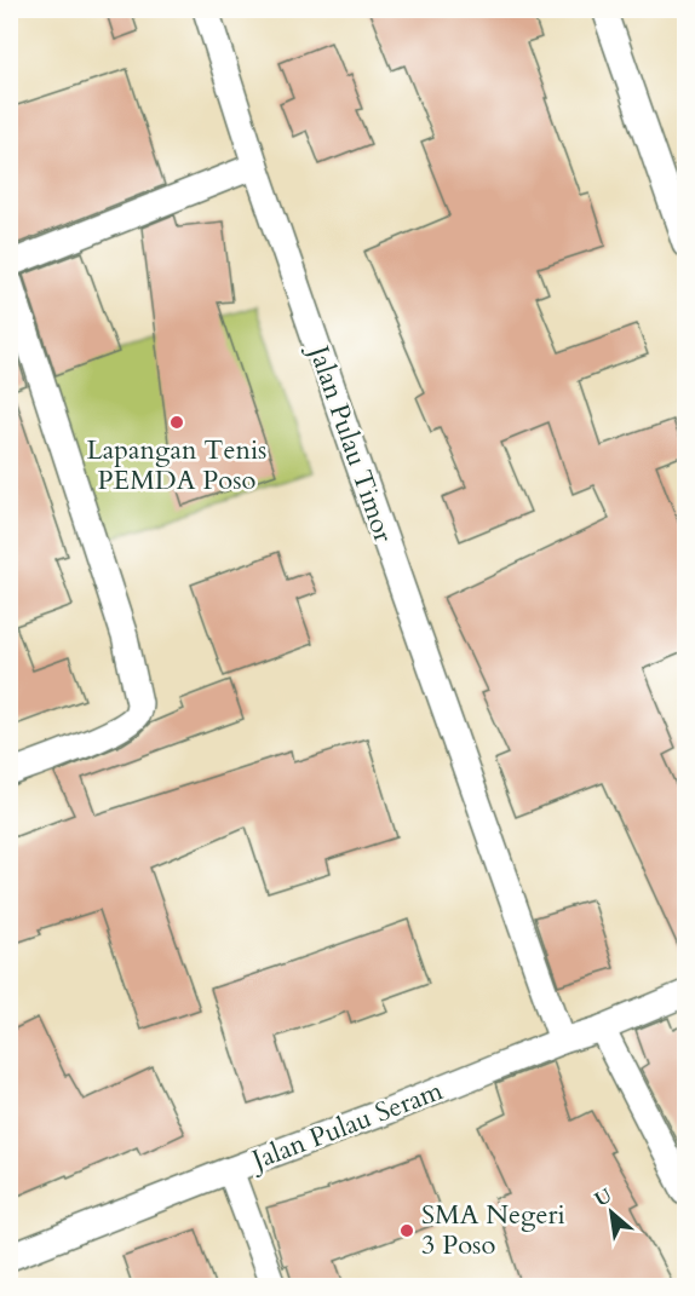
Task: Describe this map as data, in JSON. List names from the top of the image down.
{
  "streets": {
    "street": ["Jalan Pulau Timor", "Jalan Pulau Seram"]
  },
  "crossings": [
    ["Jalan Pulau Timor", "Jalan Pulau Seram"]
  ],
  "places": ["Lapangan Tenis PEMDA Poso", "SMA Negeri 3 Poso"],
  "north": "top left"
}
